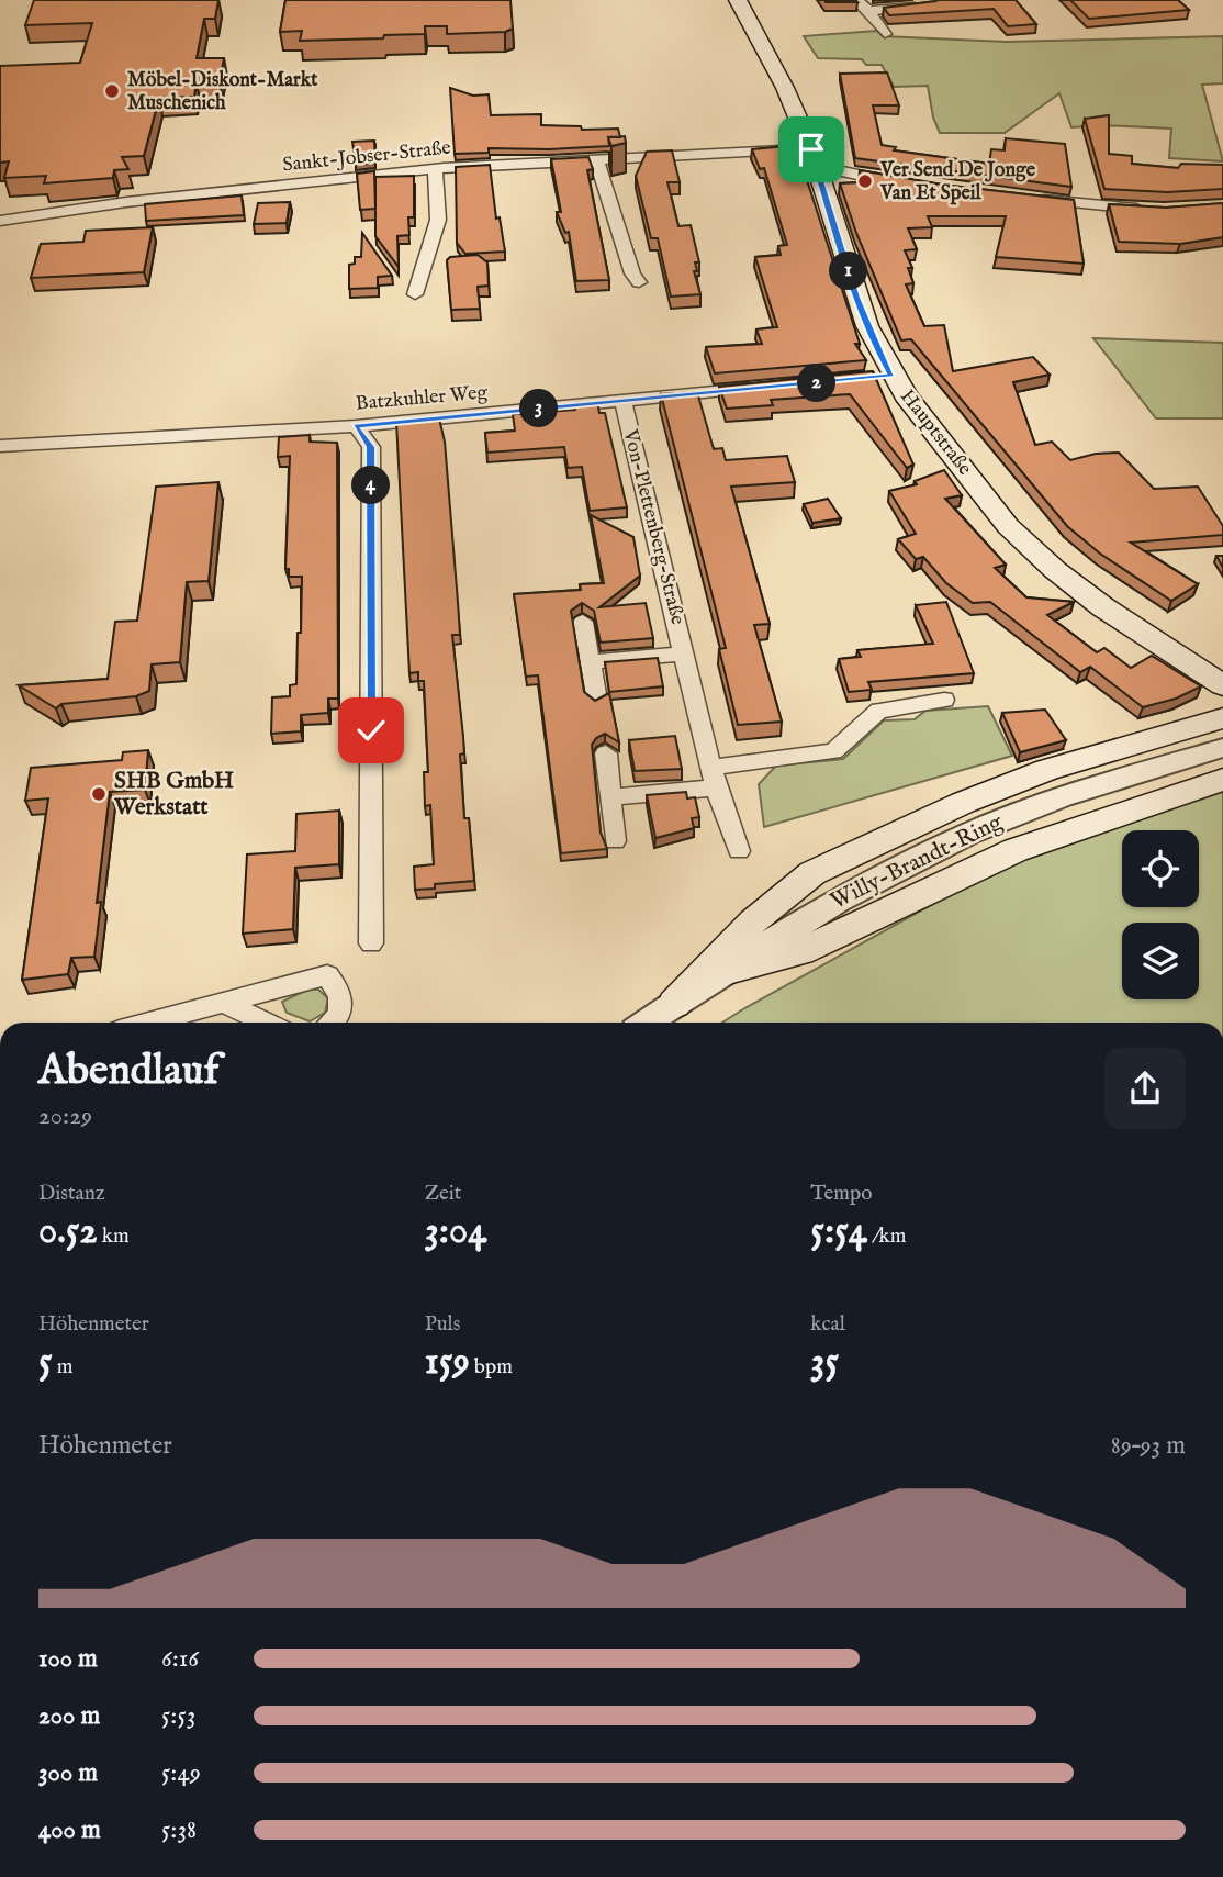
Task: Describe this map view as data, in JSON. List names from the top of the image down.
{
  "streets": {
    "main road": ["Hauptstraße"],
    "street": [
      "Sankt-Jobser-Straße",
      "Batzkuhler Weg",
      "Von-Plettenberg-Straße",
      "Willy-Brandt-Ring"
    ]
  },
  "crossings": [
    ["Batzkuhler Weg", "Von-Plettenberg-Straße"]
  ],
  "places": ["Möbel-Diskont-Markt Muschenich", "Ver Send De Jonge Van Et Speil", "SHB GmbH Werkstatt"],
  "page": {
    "pins": [
      "1",
      "2",
      "3",
      "4"
    ],
    "heading": ["Abendlauf", "20:29"],
    "stats": [
      ["Distanz", "0.52 km"],
      ["Zeit", "3:04"],
      ["Tempo", "5:54 /km"],
      ["Höhenmeter", "5 m"],
      ["Puls", "159 bpm"],
      ["kcal", "35"]
    ],
    "chart": ["Höhenmeter", "89–93 m"],
    "list": [
      {
        "name": "100 m",
        "note": "6:16"
      },
      {
        "name": "200 m",
        "note": "5:53"
      },
      {
        "name": "300 m",
        "note": "5:49"
      },
      {
        "name": "400 m",
        "note": "5:38"
      }
    ]
  }
}
